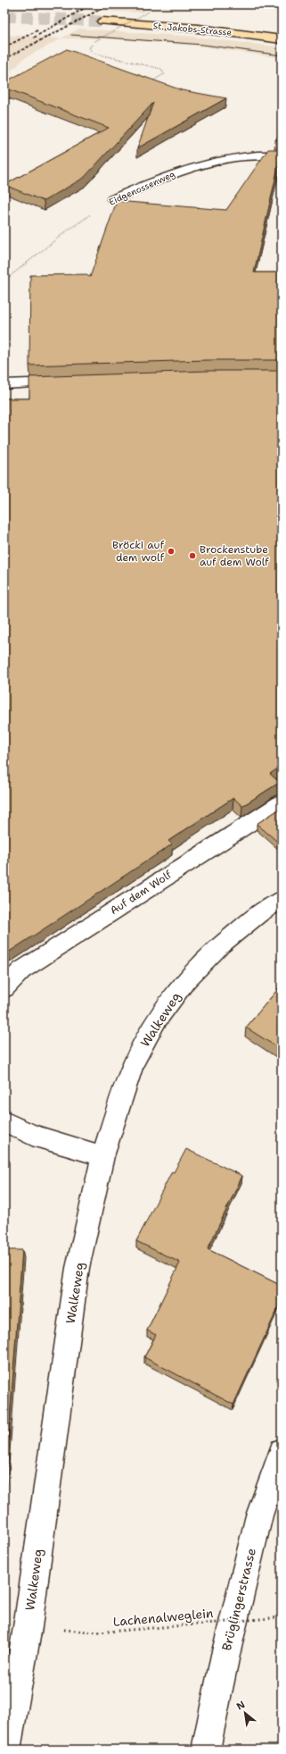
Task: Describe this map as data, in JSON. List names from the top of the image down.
{
  "streets": {
    "main road": ["St. Jakobs-Strasse"],
    "street": [
      "Eidgenossenweg",
      "Auf dem Wolf",
      "Walkeweg",
      "Brüglingerstrasse"
    ],
    "path": ["Lachenalweglein"]
  },
  "places": ["Bröcki auf dem wolf", "Brockenstube auf dem Wolf"],
  "north": "top left"
}
